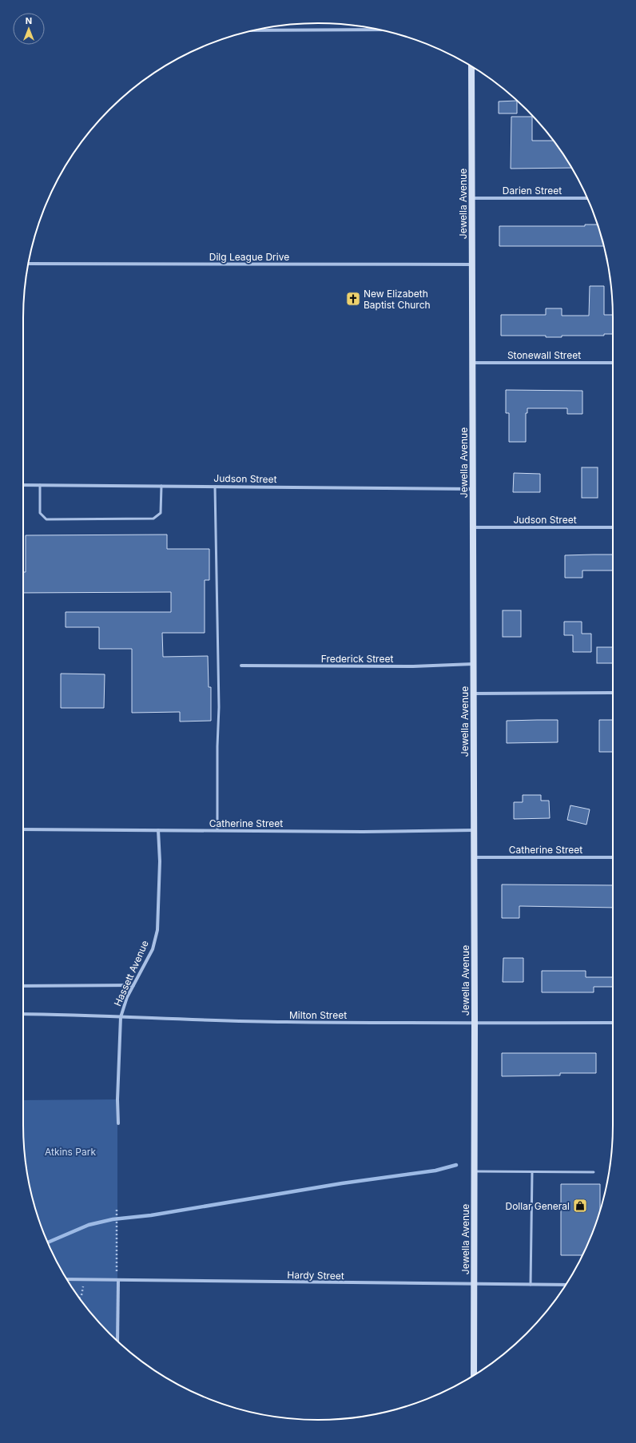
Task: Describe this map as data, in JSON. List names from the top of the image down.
{
  "streets": {
    "main road": ["Jewella Avenue"],
    "street": [
      "Darien Street",
      "Dilg League Drive",
      "Stonewall Street",
      "Judson Street",
      "Frederick Street",
      "Catherine Street",
      "Hassett Avenue",
      "Milton Street",
      "Hardy Street"
    ]
  },
  "crossings": [
    ["Darien Street", "Jewella Avenue"],
    ["Jewella Avenue", "Dilg League Drive"],
    ["Jewella Avenue", "Stonewall Street"],
    ["Jewella Avenue", "Judson Street"],
    ["Jewella Avenue", "Frederick Street"],
    ["Jewella Avenue", "Catherine Street"],
    ["Jewella Avenue", "Milton Street"],
    ["Jewella Avenue", "Hardy Street"],
    ["Catherine Street", "Hassett Avenue"],
    ["Hassett Avenue", "Milton Street"]
  ],
  "parks": ["Atkins Park"],
  "places": {
    "church": ["New Elizabeth Baptist Church"],
    "shop": ["Dollar General"]
  },
  "north": "top"
}
